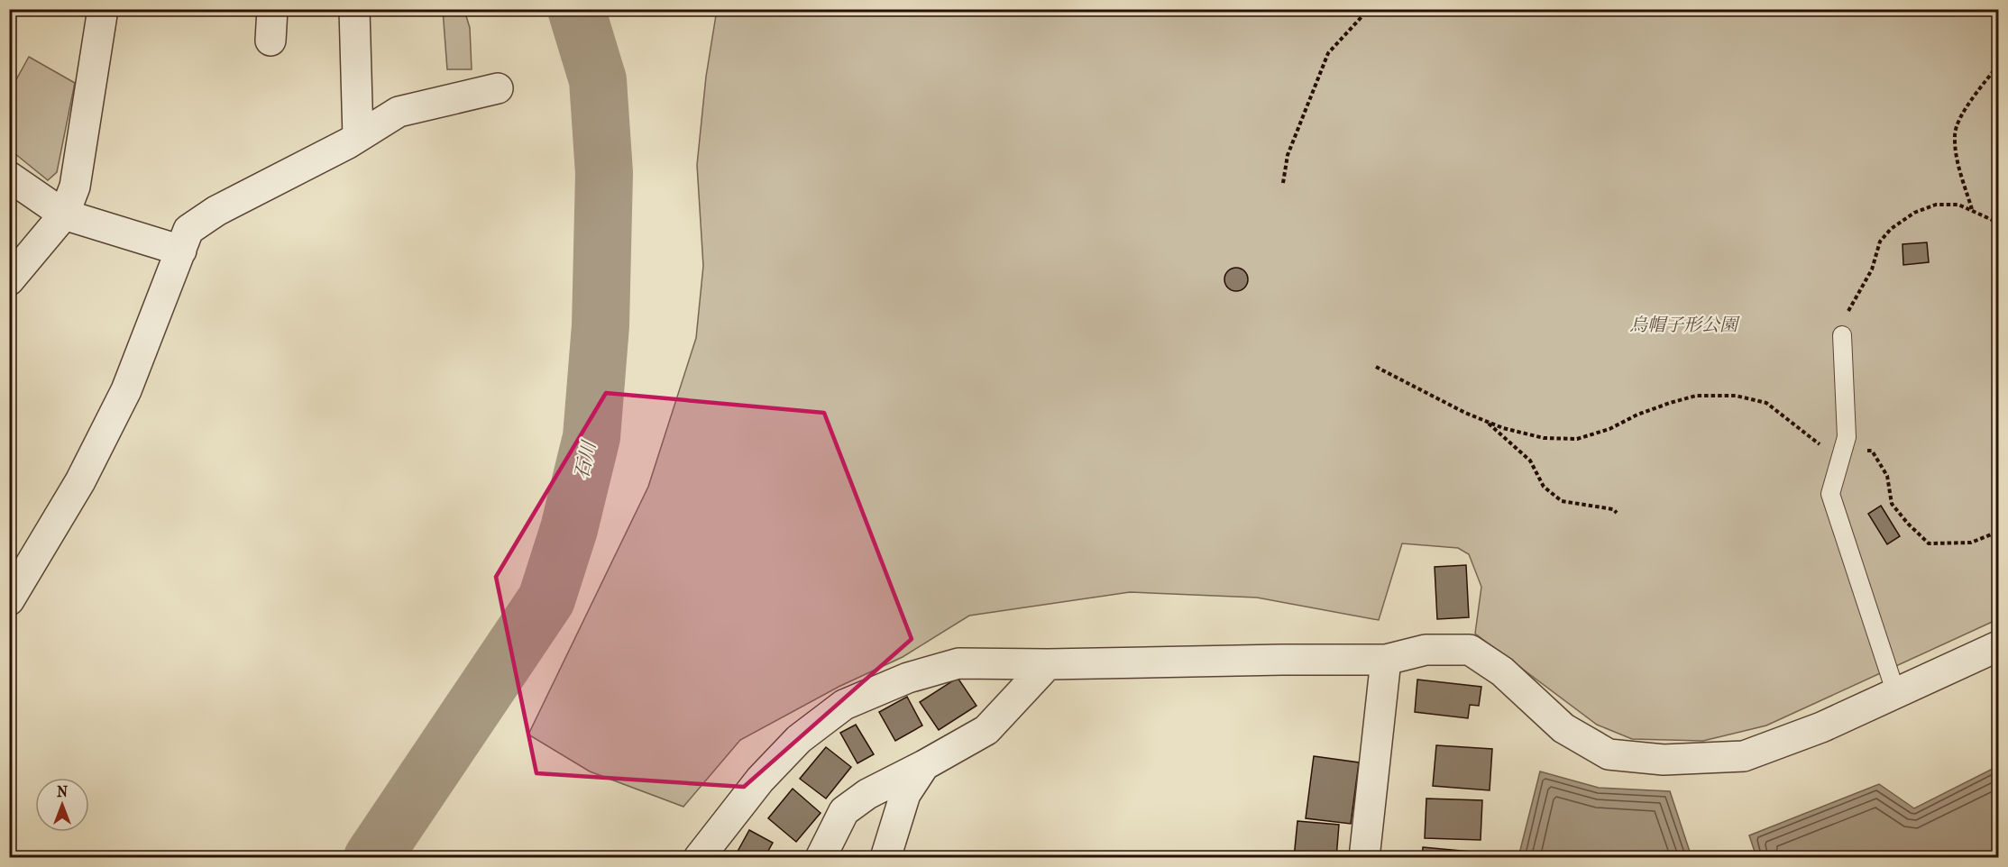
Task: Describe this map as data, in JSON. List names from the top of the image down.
{
  "water": ["石川"],
  "parks": ["烏帽子形公園"],
  "north": "top"
}
